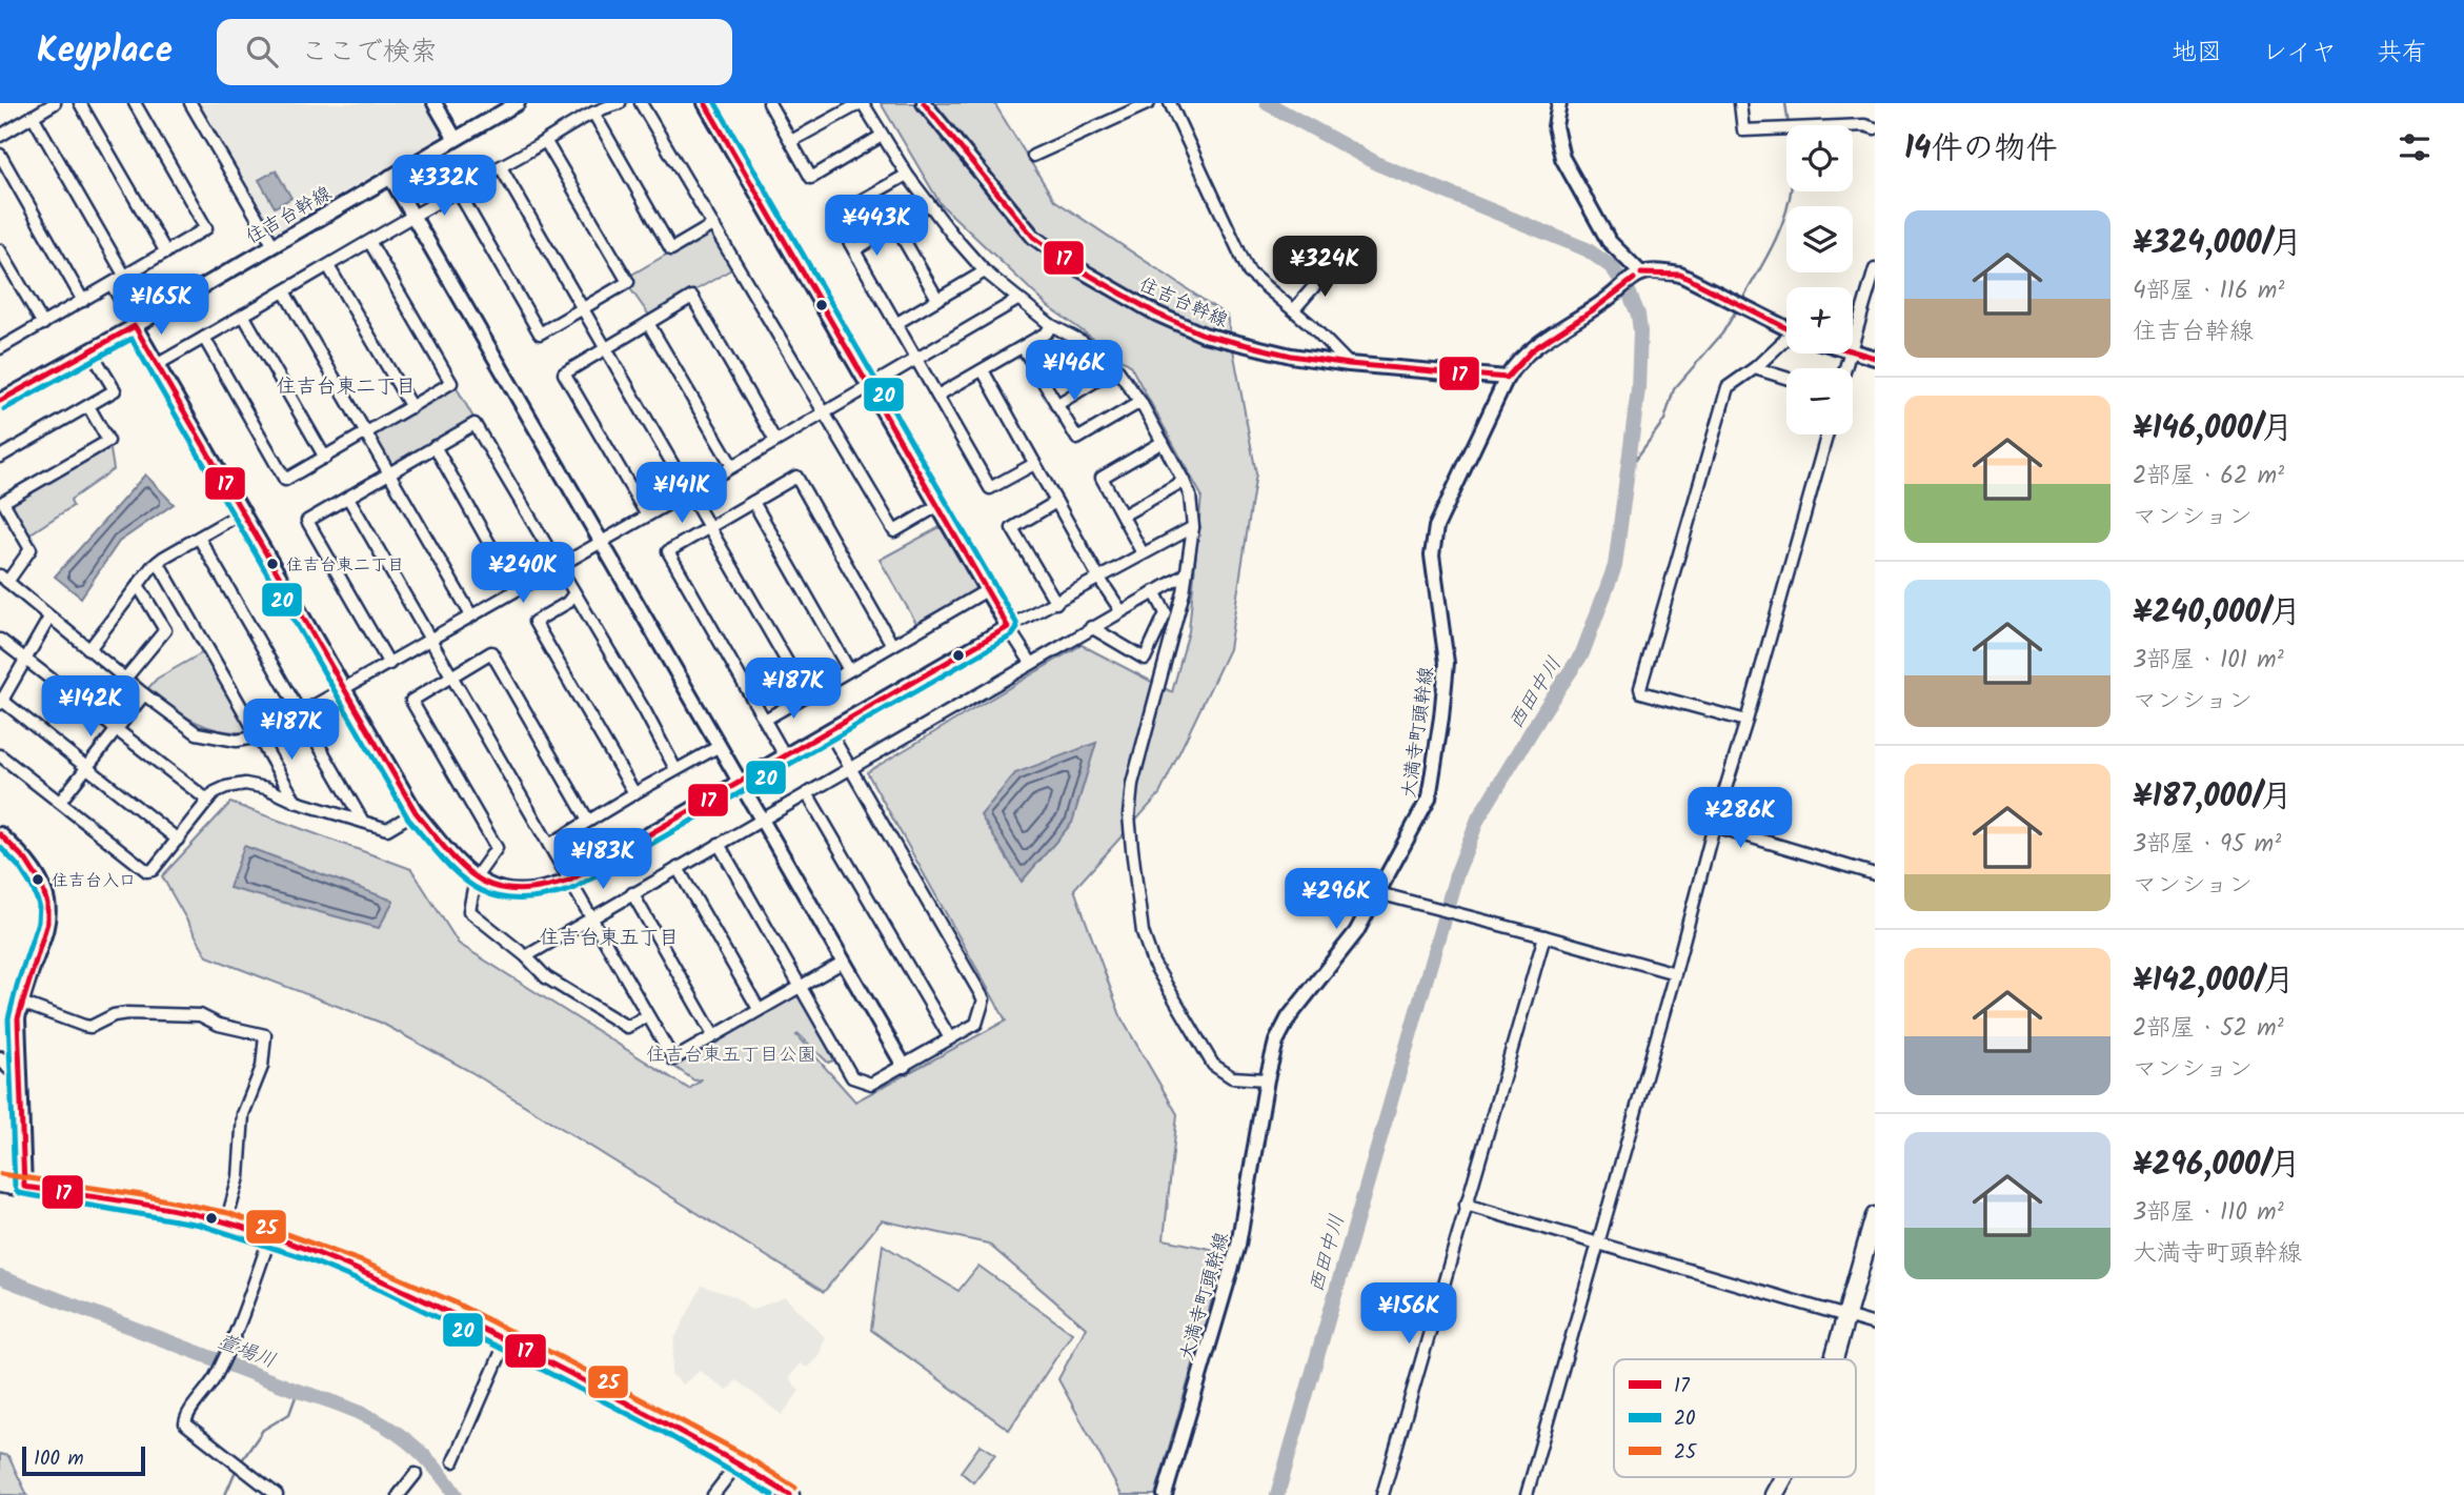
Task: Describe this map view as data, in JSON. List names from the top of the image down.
{
  "streets": {
    "street": ["住吉台幹線", "大満寺町頭幹線"]
  },
  "crossings": [
    ["住吉台幹線", "大満寺町頭幹線"]
  ],
  "districts": ["住吉台東二丁目", "住吉台東五丁目"],
  "water": ["西田中川", "萱場川"],
  "parks": ["住吉台東五丁目公園"],
  "places": ["住吉台東二丁目", "住吉台入口"],
  "lines": ["transit line 17", "transit line 20", "transit line 25"],
  "legend": ["17", "20", "25"],
  "scale_bar": "100 m",
  "page": {
    "header": "Keyplace",
    "search": "ここで検索",
    "nav": ["地図", "レイヤ", "共有"],
    "heading": "14件の物件",
    "map_buttons": ["+", "−"],
    "price": [
      "¥332K",
      "¥443K",
      "¥324K",
      "¥165K",
      "¥146K",
      "¥141K",
      "¥240K",
      "¥187K",
      "¥142K",
      "¥187K",
      "¥286K",
      "¥183K",
      "¥296K",
      "¥156K"
    ],
    "list": [
      {
        "name": "¥324,000/月",
        "note": "4部屋 · 116 m² · 住吉台幹線"
      },
      {
        "name": "¥146,000/月",
        "note": "2部屋 · 62 m² · マンション"
      },
      {
        "name": "¥240,000/月",
        "note": "3部屋 · 101 m² · マンション"
      },
      {
        "name": "¥187,000/月",
        "note": "3部屋 · 95 m² · マンション"
      },
      {
        "name": "¥142,000/月",
        "note": "2部屋 · 52 m² · マンション"
      },
      {
        "name": "¥296,000/月",
        "note": "3部屋 · 110 m² · 大満寺町頭幹線"
      }
    ],
    "scale": "100 m"
  }
}
